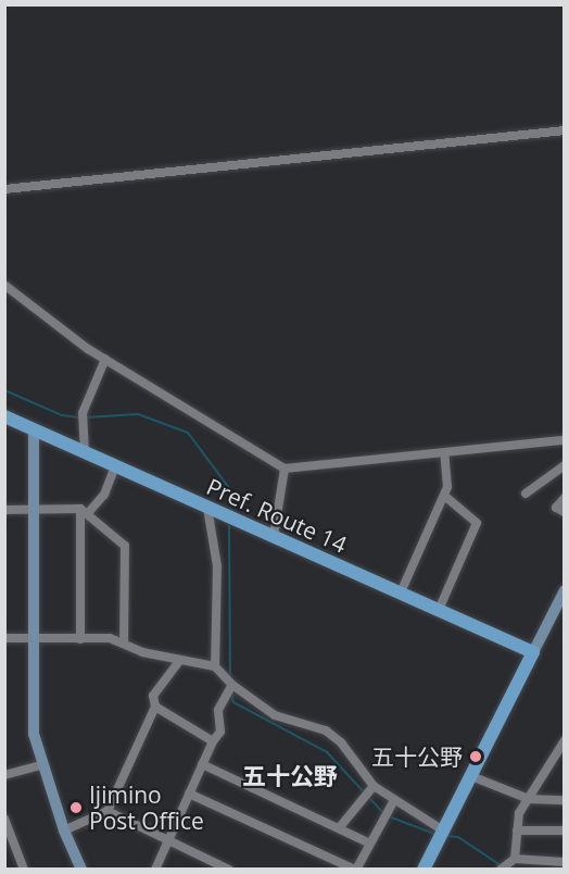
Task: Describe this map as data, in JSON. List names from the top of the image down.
{
  "streets": {
    "main road": ["Pref. Route 14"]
  },
  "districts": ["五十公野"],
  "places": ["五十公野", "Ijimino Post Office"]
}
